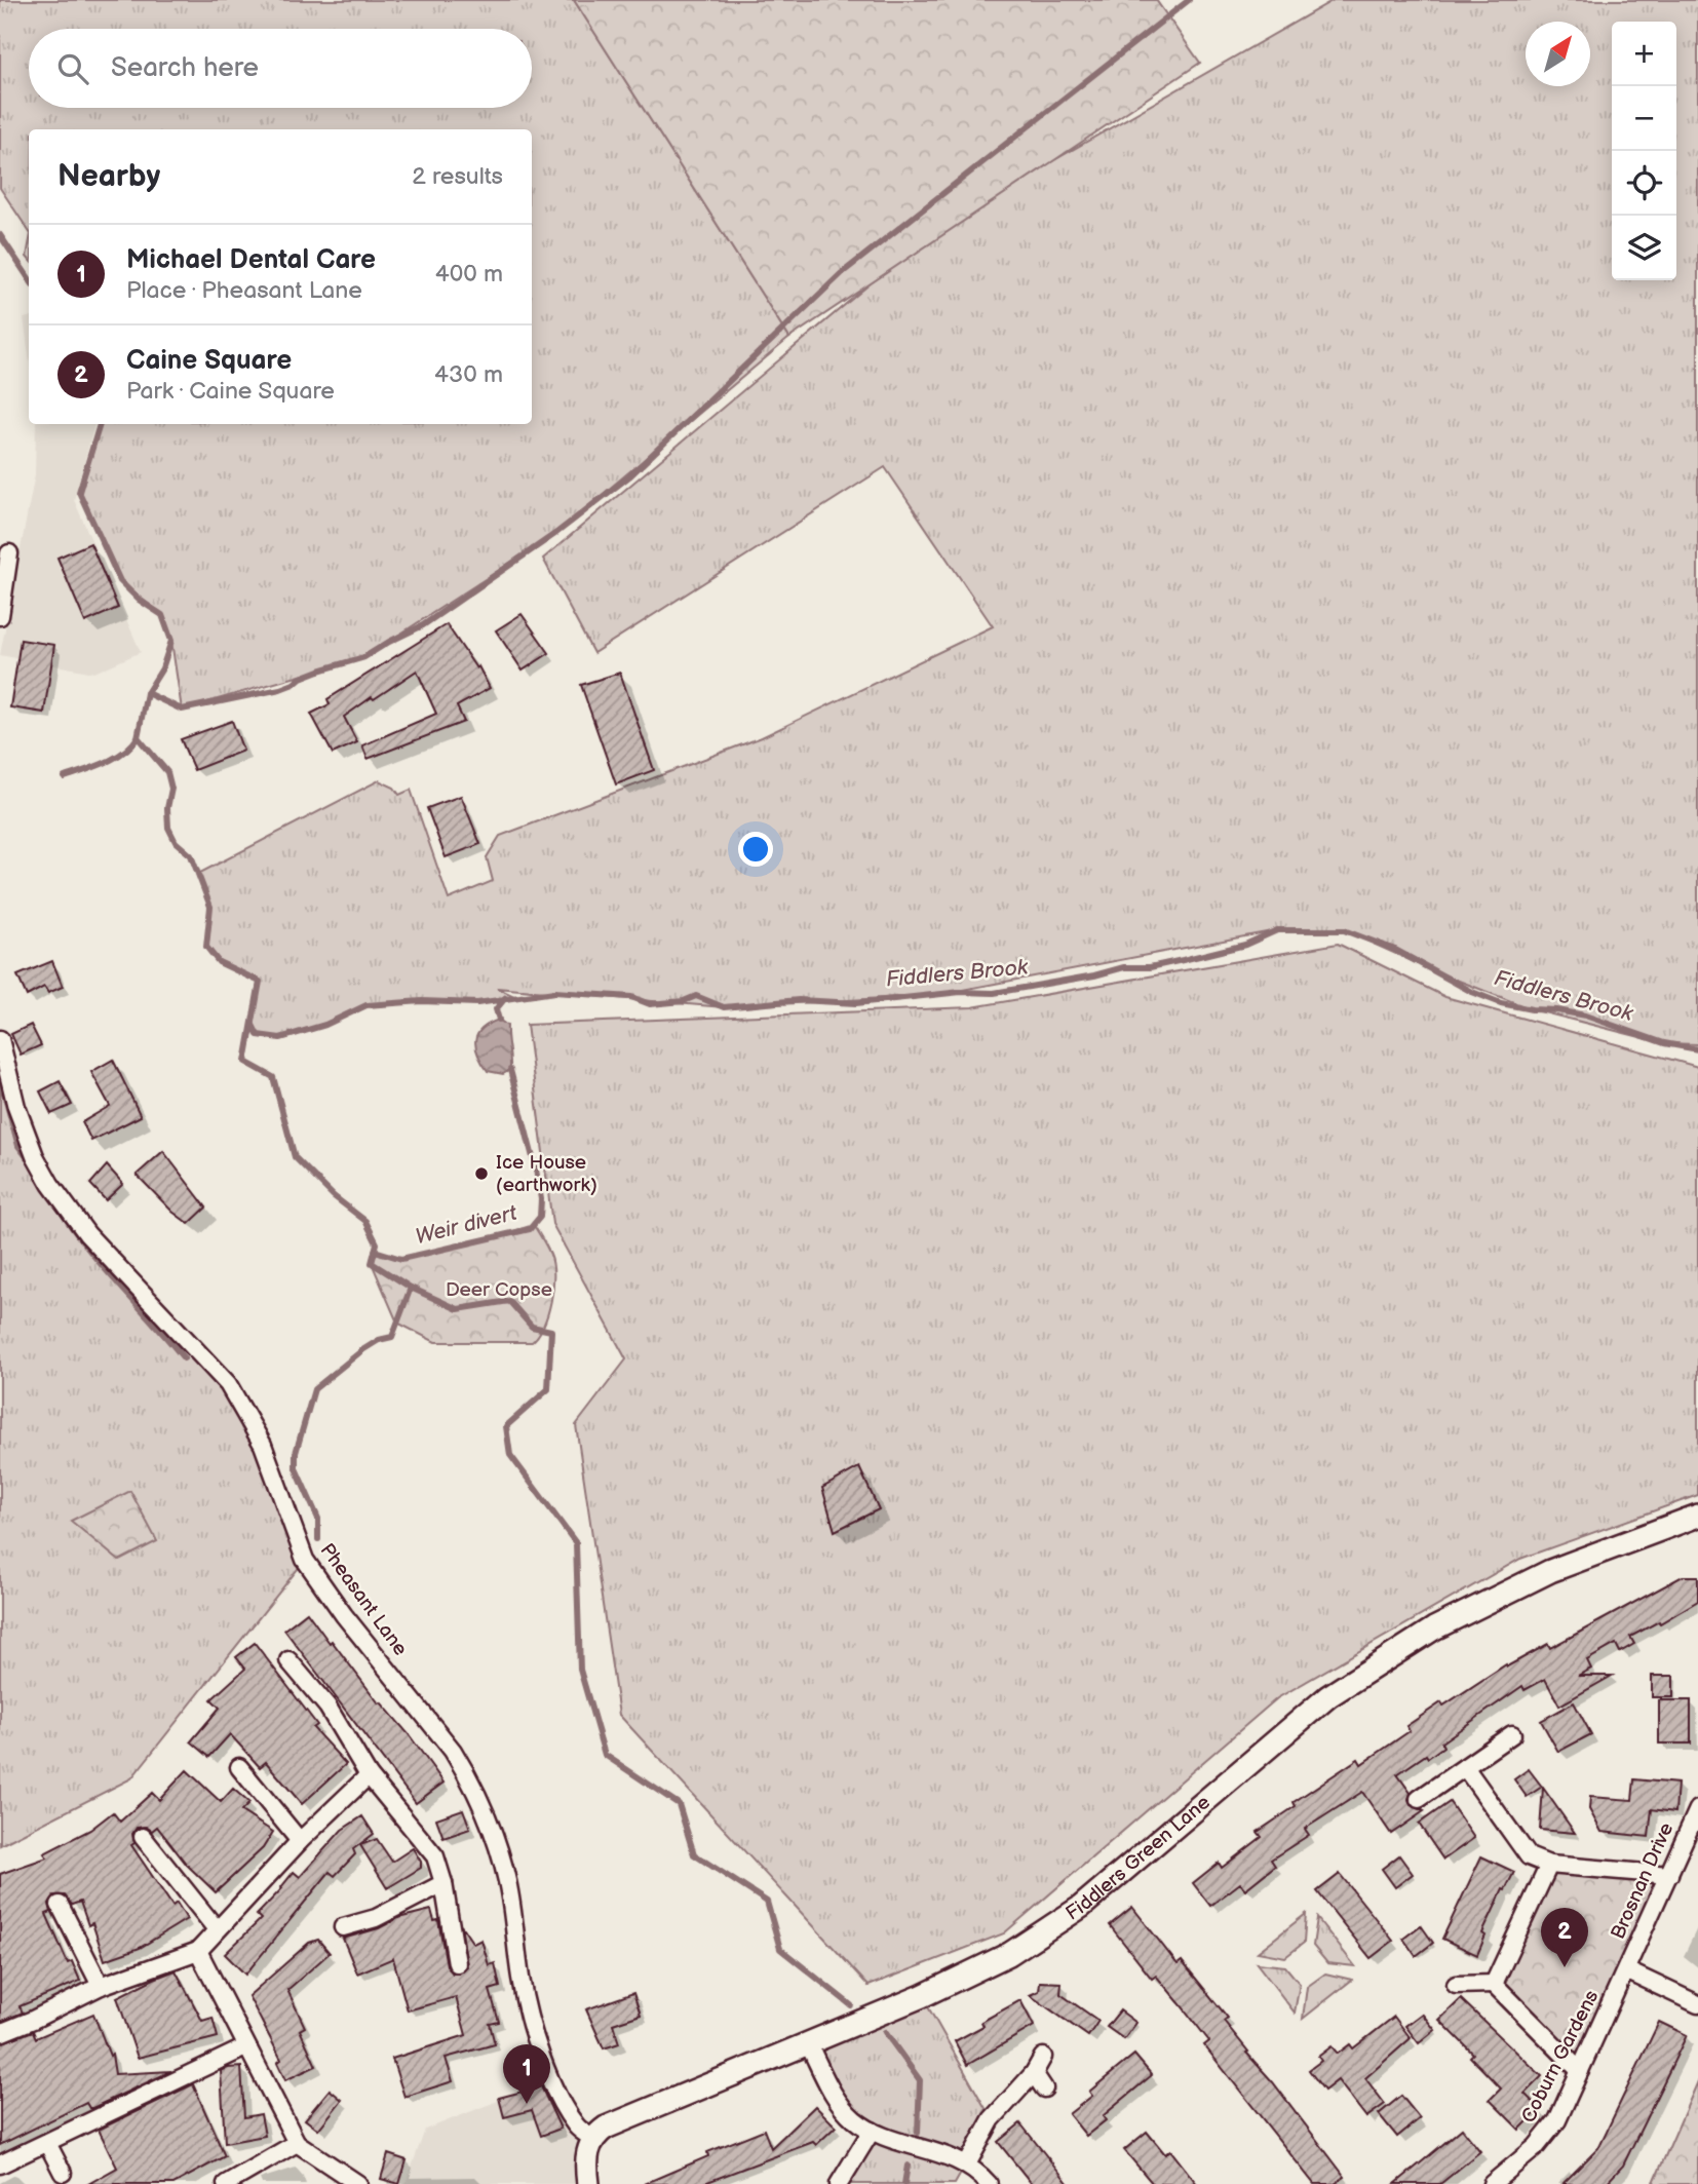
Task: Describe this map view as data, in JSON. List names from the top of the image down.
{
  "streets": {
    "street": [
      "Pheasant Lane",
      "Fiddlers Green Lane",
      "Brosnan Drive",
      "Coburn Gardens"
    ]
  },
  "crossings": [
    ["Pheasant Lane", "Fiddlers Green Lane"],
    ["Brosnan Drive", "Coburn Gardens"]
  ],
  "water": ["Fiddlers Brook", "Weir divert"],
  "parks": ["Deer Copse"],
  "places": ["Ice House (earthwork)"],
  "north": "top right",
  "page": {
    "map_buttons": ["+", "−"],
    "search": "Search here",
    "heading": ["Nearby", "2 results"],
    "list": [
      {
        "mark": "1",
        "name": "Michael Dental Care",
        "note": "Place · Pheasant Lane",
        "value": "400 m"
      },
      {
        "mark": "2",
        "name": "Caine Square",
        "note": "Park · Caine Square",
        "value": "430 m"
      }
    ],
    "pins": ["2", "1"]
  }
}
